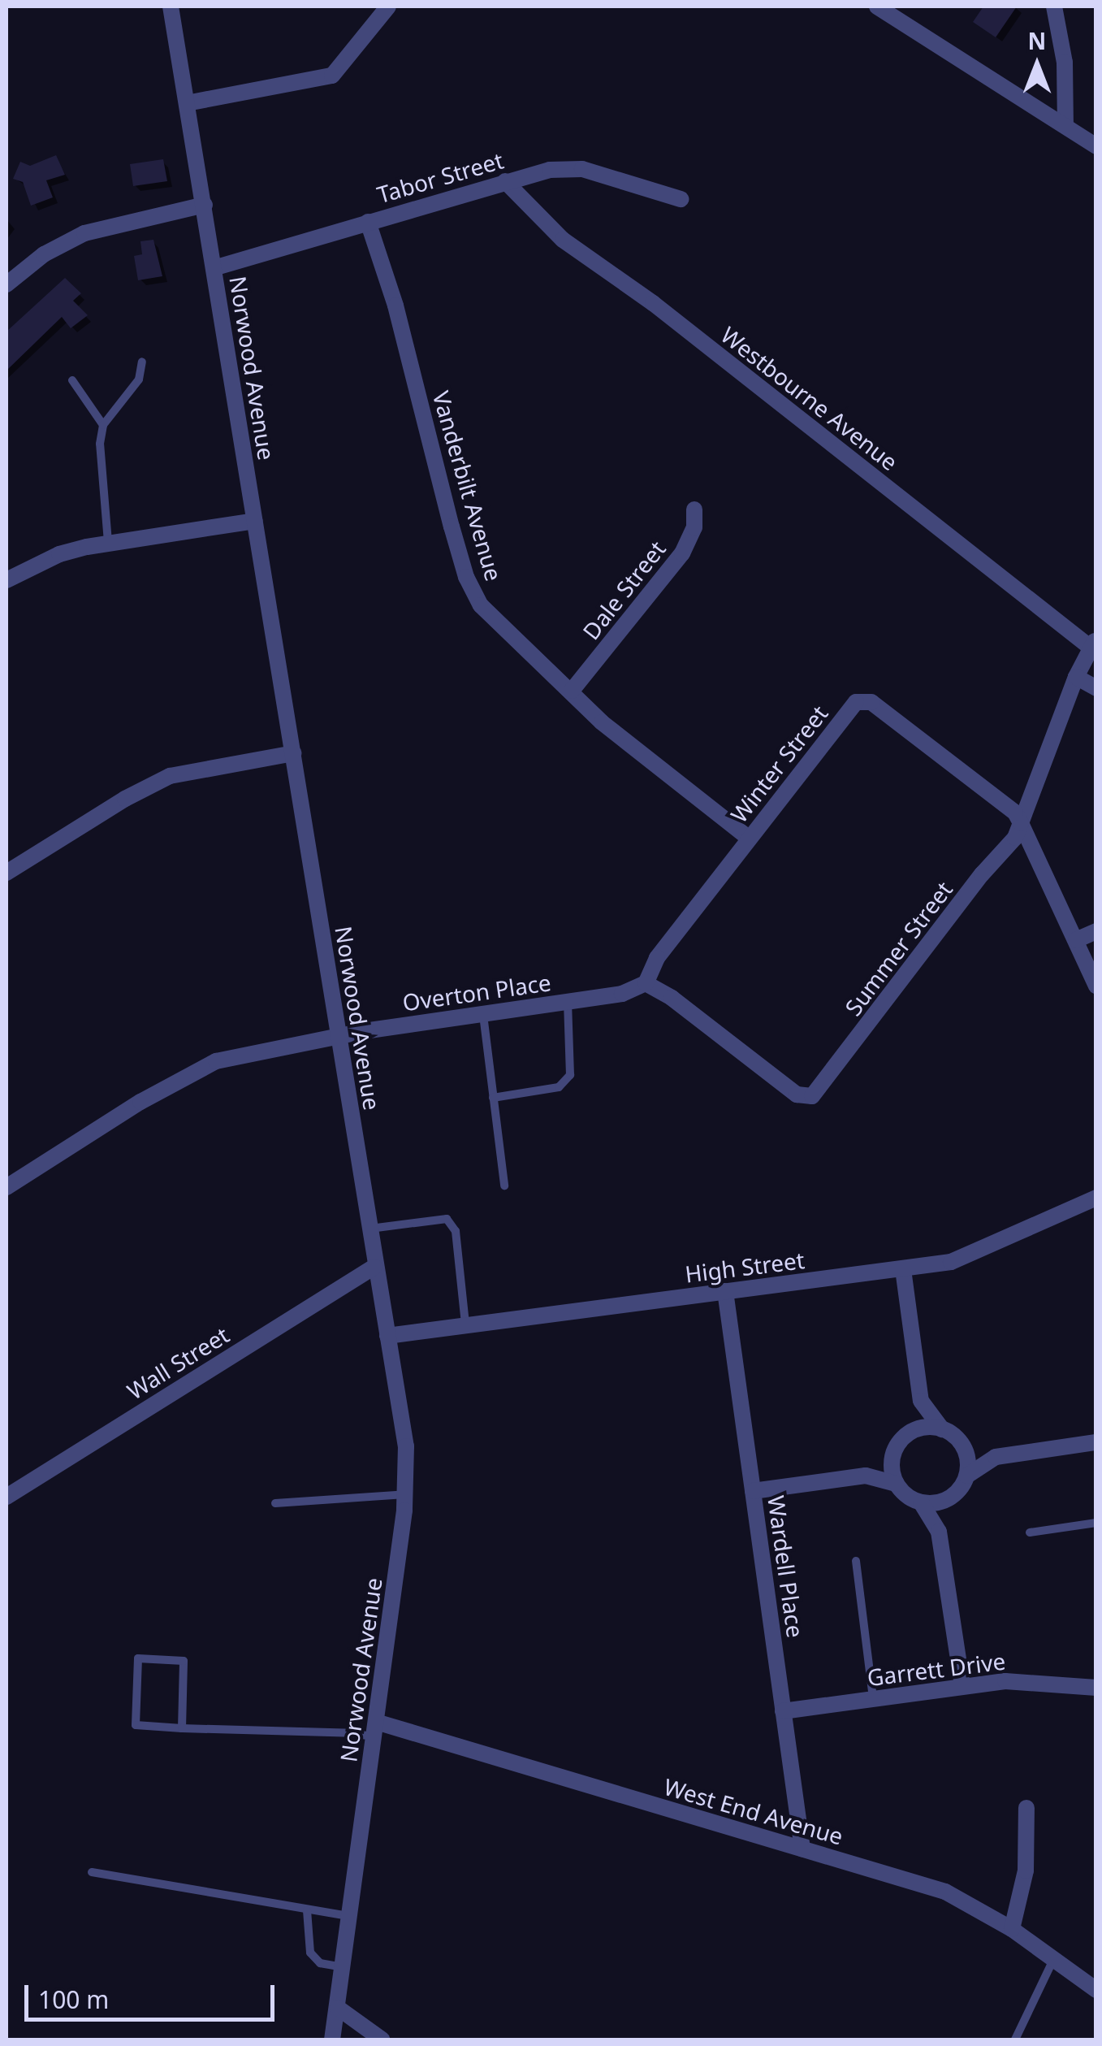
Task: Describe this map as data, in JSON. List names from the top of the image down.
{
  "streets": {
    "street": [
      "Tabor Street",
      "Norwood Avenue",
      "Westbourne Avenue",
      "Vanderbilt Avenue",
      "Dale Street",
      "Winter Street",
      "Summer Street",
      "Overton Place",
      "High Street",
      "Wall Street",
      "Wardell Place",
      "Garrett Drive",
      "West End Avenue"
    ]
  },
  "crossings": [
    ["Tabor Street", "Norwood Avenue"],
    ["Tabor Street", "Westbourne Avenue"],
    ["Tabor Street", "Vanderbilt Avenue"],
    ["Norwood Avenue", "Overton Place"],
    ["Norwood Avenue", "High Street"],
    ["Norwood Avenue", "Wall Street"],
    ["Norwood Avenue", "West End Avenue"],
    ["Westbourne Avenue", "Summer Street"],
    ["Vanderbilt Avenue", "Dale Street"],
    ["Vanderbilt Avenue", "Winter Street"],
    ["Winter Street", "Summer Street"],
    ["Winter Street", "Overton Place"],
    ["Summer Street", "Overton Place"],
    ["High Street", "Wardell Place"],
    ["Wardell Place", "Garrett Drive"],
    ["Wardell Place", "West End Avenue"]
  ],
  "scale_bar": "100 m",
  "north": "top"
}
